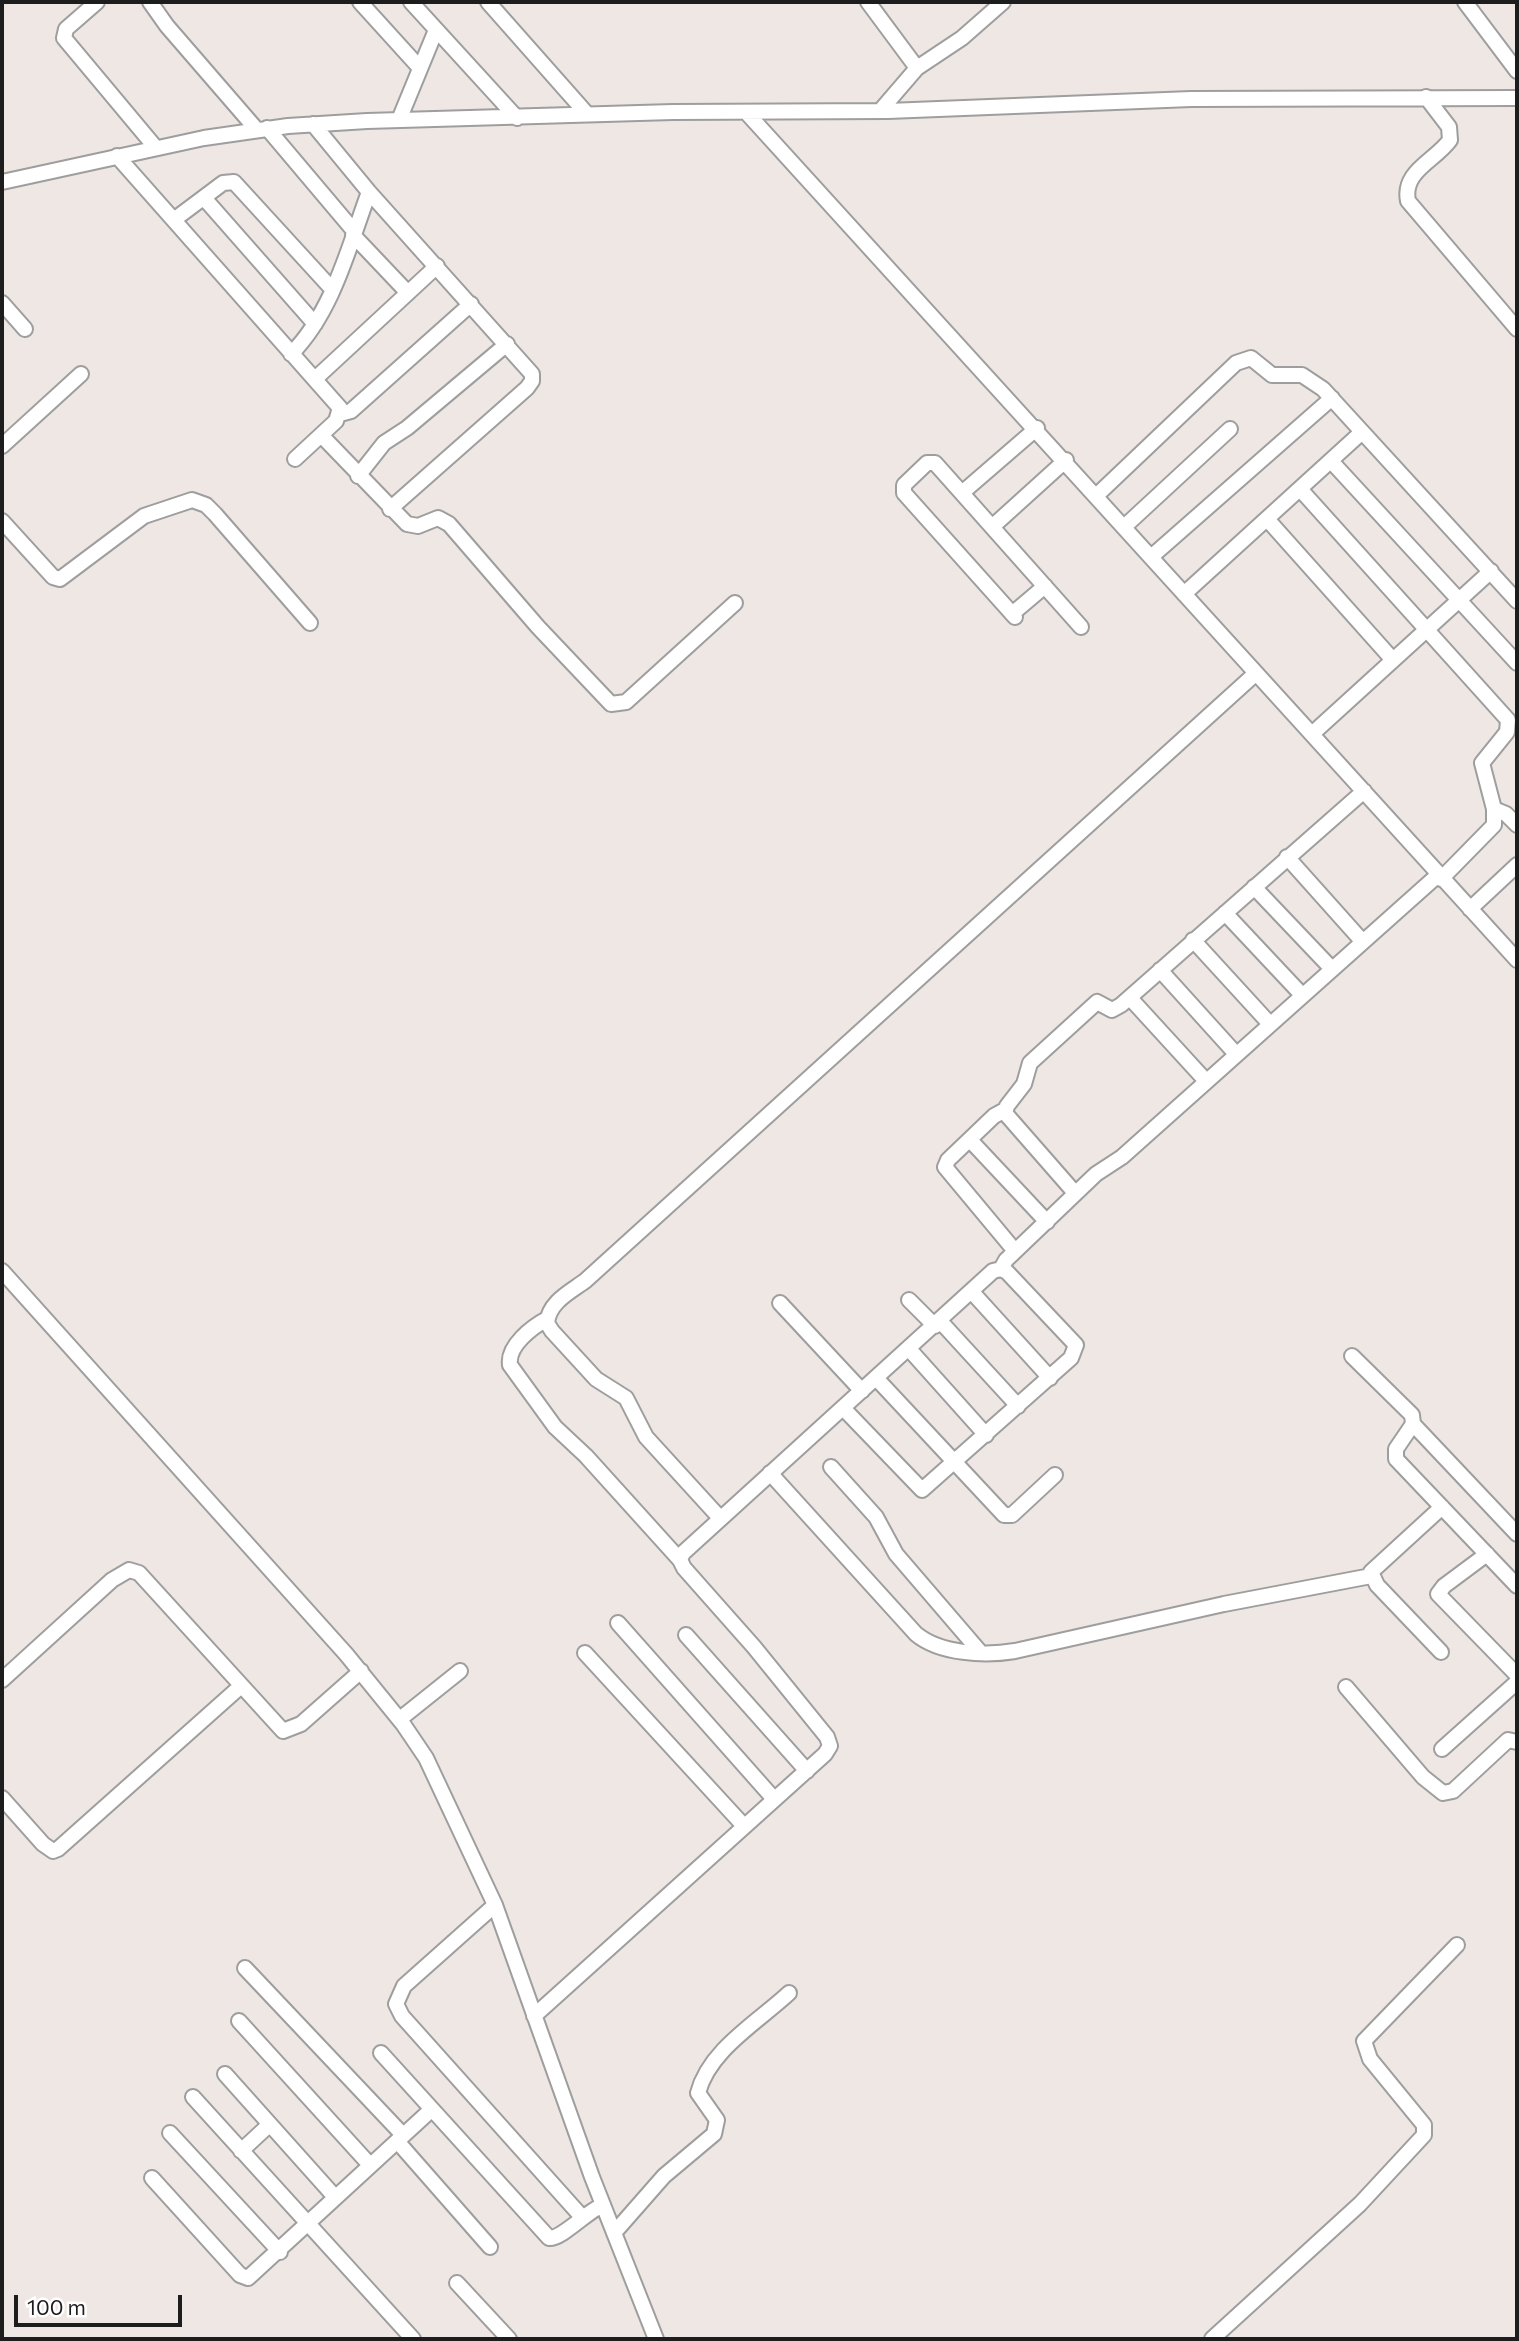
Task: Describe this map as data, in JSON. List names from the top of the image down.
{
  "scale_bar": "100 m"
}
